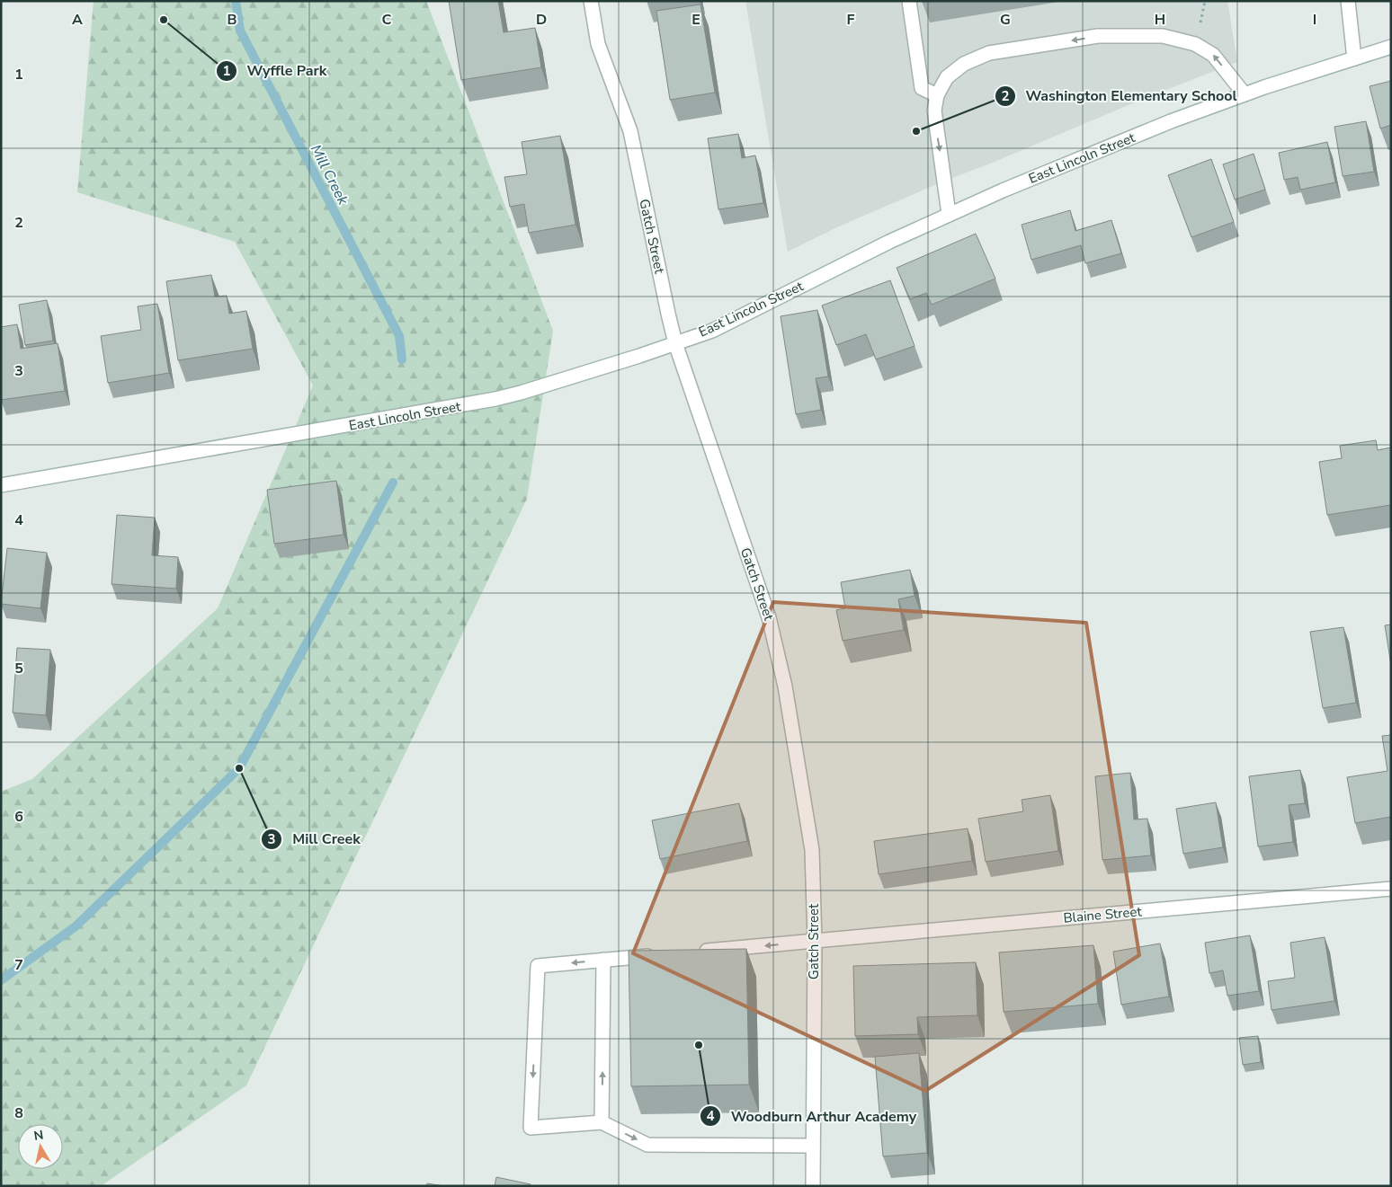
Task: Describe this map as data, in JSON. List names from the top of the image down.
{
  "streets": {
    "street": ["East Lincoln Street", "Gatch Street", "Blaine Street"]
  },
  "crossings": [
    ["East Lincoln Street", "Gatch Street"],
    ["Gatch Street", "Blaine Street"]
  ],
  "water": ["Mill Creek"],
  "places": [
    "Wyffle Park",
    "Washington Elementary School",
    "Mill Creek",
    "Woodburn Arthur Academy"
  ],
  "north": "top",
  "grid": {
    "columns": [
      "A",
      "B",
      "C",
      "D",
      "E",
      "F",
      "G",
      "H",
      "I"
    ],
    "rows": [
      "1",
      "2",
      "3",
      "4",
      "5",
      "6",
      "7",
      "8"
    ]
  }
}
